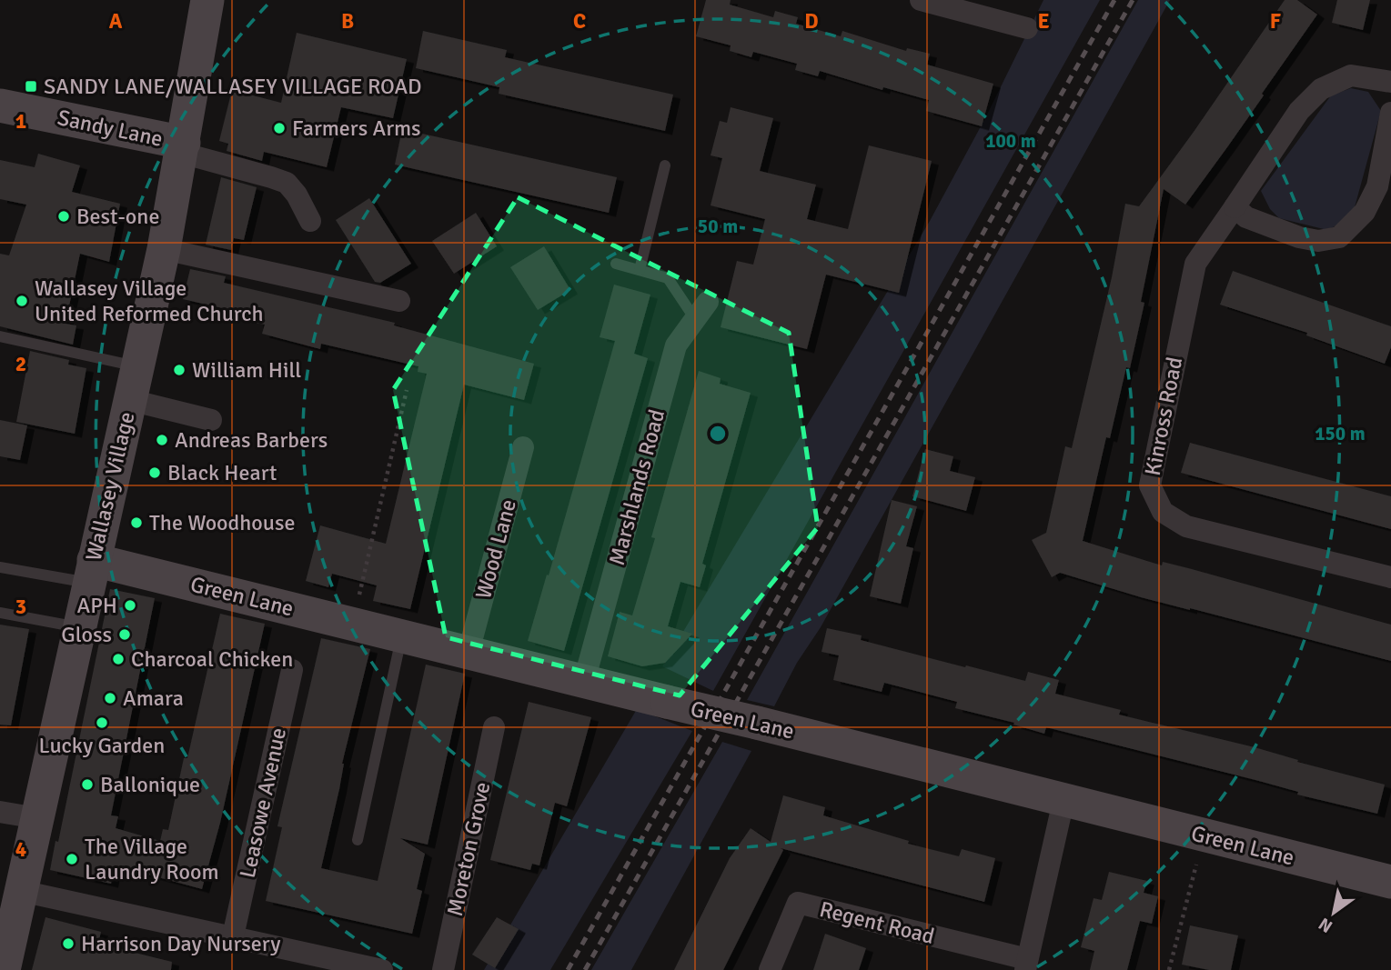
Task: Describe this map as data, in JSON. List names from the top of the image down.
{
  "streets": {
    "street": [
      "Sandy Lane",
      "Kinross Road",
      "Wallasey Village",
      "Marshlands Road",
      "Wood Lane",
      "Green Lane",
      "Leasowe Avenue",
      "Moreton Grove",
      "Regent Road"
    ]
  },
  "crossings": [
    ["Sandy Lane", "Wallasey Village"],
    ["Wallasey Village", "Green Lane"],
    ["Marshlands Road", "Green Lane"],
    ["Wood Lane", "Green Lane"]
  ],
  "places": {
    "transit": ["SANDY LANE/WALLASEY VILLAGE ROAD"],
    "other": [
      "Farmers Arms",
      "Best-one",
      "Wallasey Village United Reformed Church",
      "William Hill",
      "Andreas Barbers",
      "Black Heart",
      "The Woodhouse",
      "APH",
      "Gloss",
      "Charcoal Chicken",
      "Amara",
      "Lucky Garden",
      "Ballonique",
      "The Village Laundry Room",
      "Harrison Day Nursery"
    ]
  },
  "north": "bottom left",
  "grid": {
    "columns": [
      "A",
      "B",
      "C",
      "D",
      "E",
      "F"
    ],
    "rows": [
      "1",
      "2",
      "3",
      "4"
    ]
  },
  "rings": ["100 m", "50 m", "150 m"]
}
